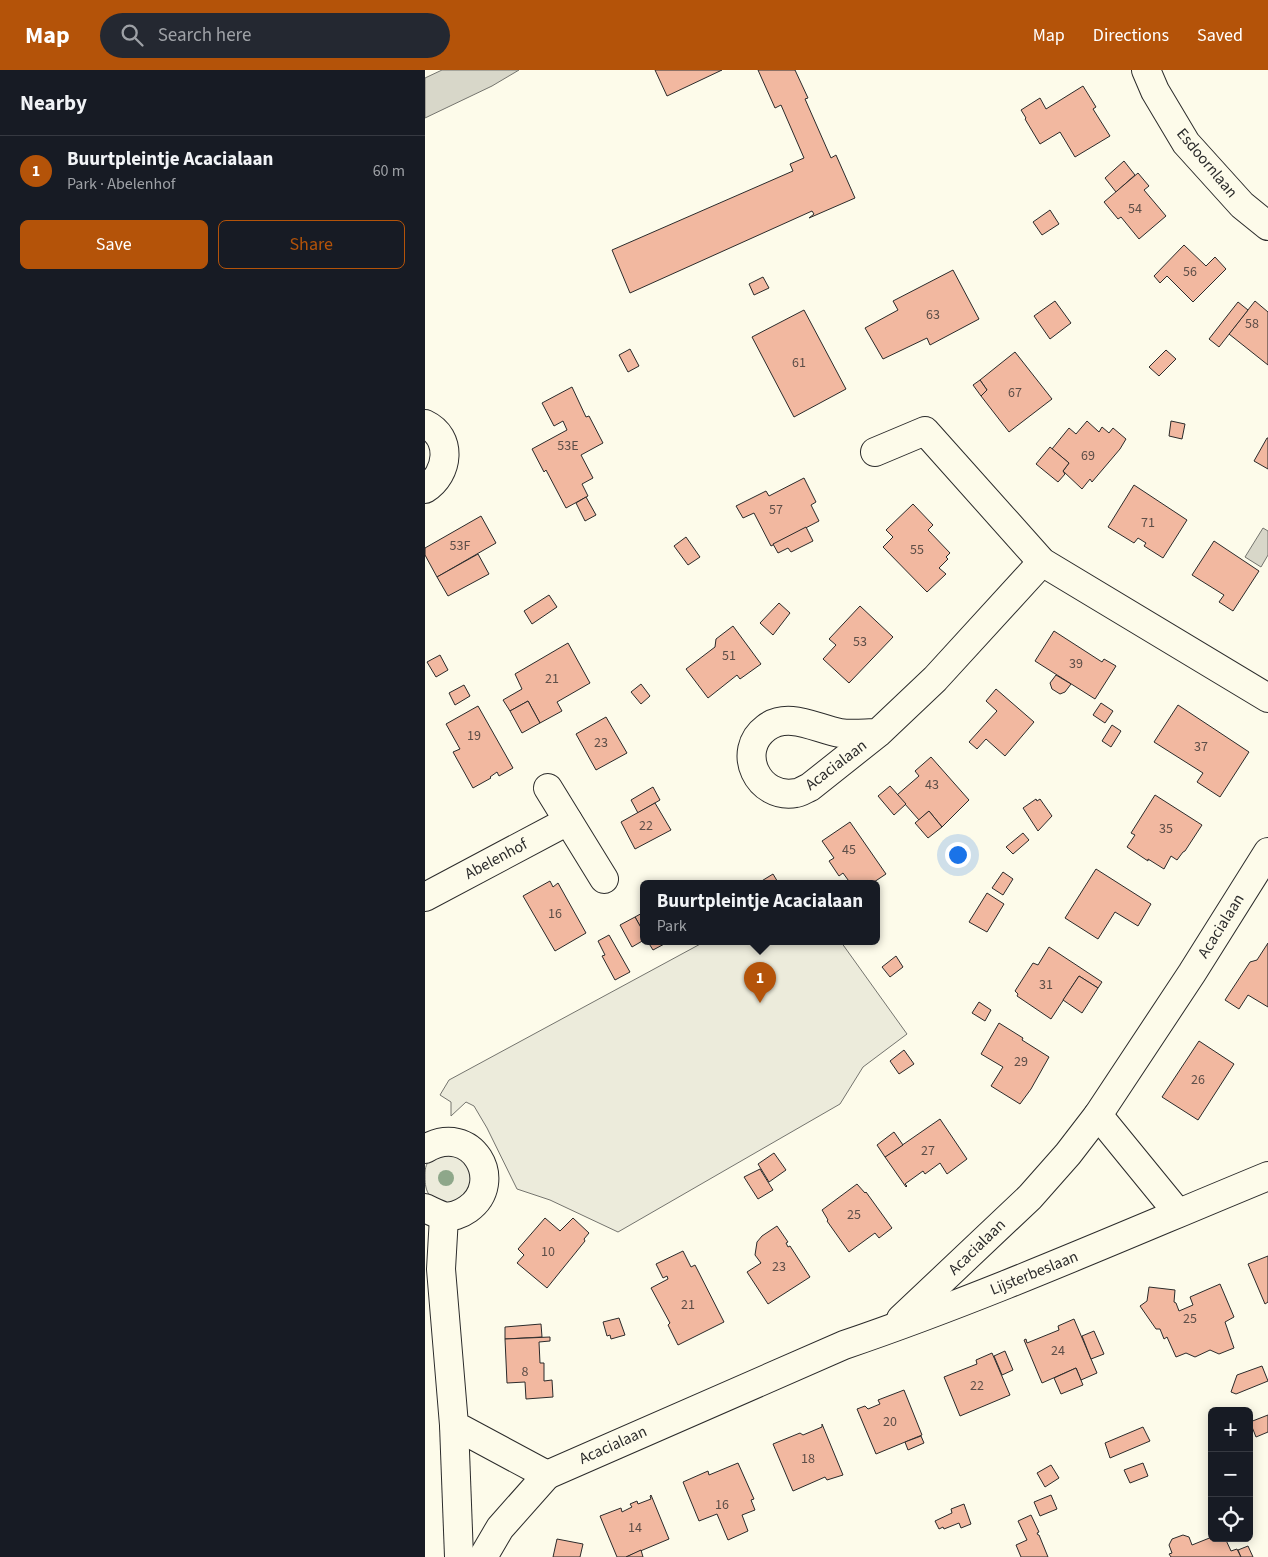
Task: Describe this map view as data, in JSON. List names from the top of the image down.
{
  "streets": {
    "street": [
      "Esdoornlaan",
      "Acacialaan",
      "Abelenhof",
      "Lijsterbeslaan"
    ]
  },
  "crossings": [
    ["Acacialaan", "Lijsterbeslaan"]
  ],
  "house_numbers": [
    "54",
    "56",
    "63",
    "58",
    "61",
    "67",
    "53E",
    "69",
    "57",
    "71",
    "53F",
    "55",
    "53",
    "51",
    "39",
    "21",
    "19",
    "23",
    "37",
    "43",
    "22",
    "35",
    "45",
    "16",
    "31",
    "29",
    "26",
    "27",
    "25",
    "10",
    "23",
    "21",
    "25",
    "24",
    "8",
    "22",
    "20",
    "18",
    "16",
    "14"
  ],
  "page": {
    "header": "Map",
    "search": "Search here",
    "nav": ["Map", "Directions", "Saved"],
    "heading": "Nearby",
    "list": [
      {
        "mark": "1",
        "name": "Buurtpleintje Acacialaan",
        "note": "Park · Abelenhof",
        "value": "60 m"
      }
    ],
    "buttons": ["Save", "Share"],
    "popup": ["Buurtpleintje Acacialaan", "Park"],
    "pins": "1",
    "map_buttons": ["+", "−"]
  }
}
